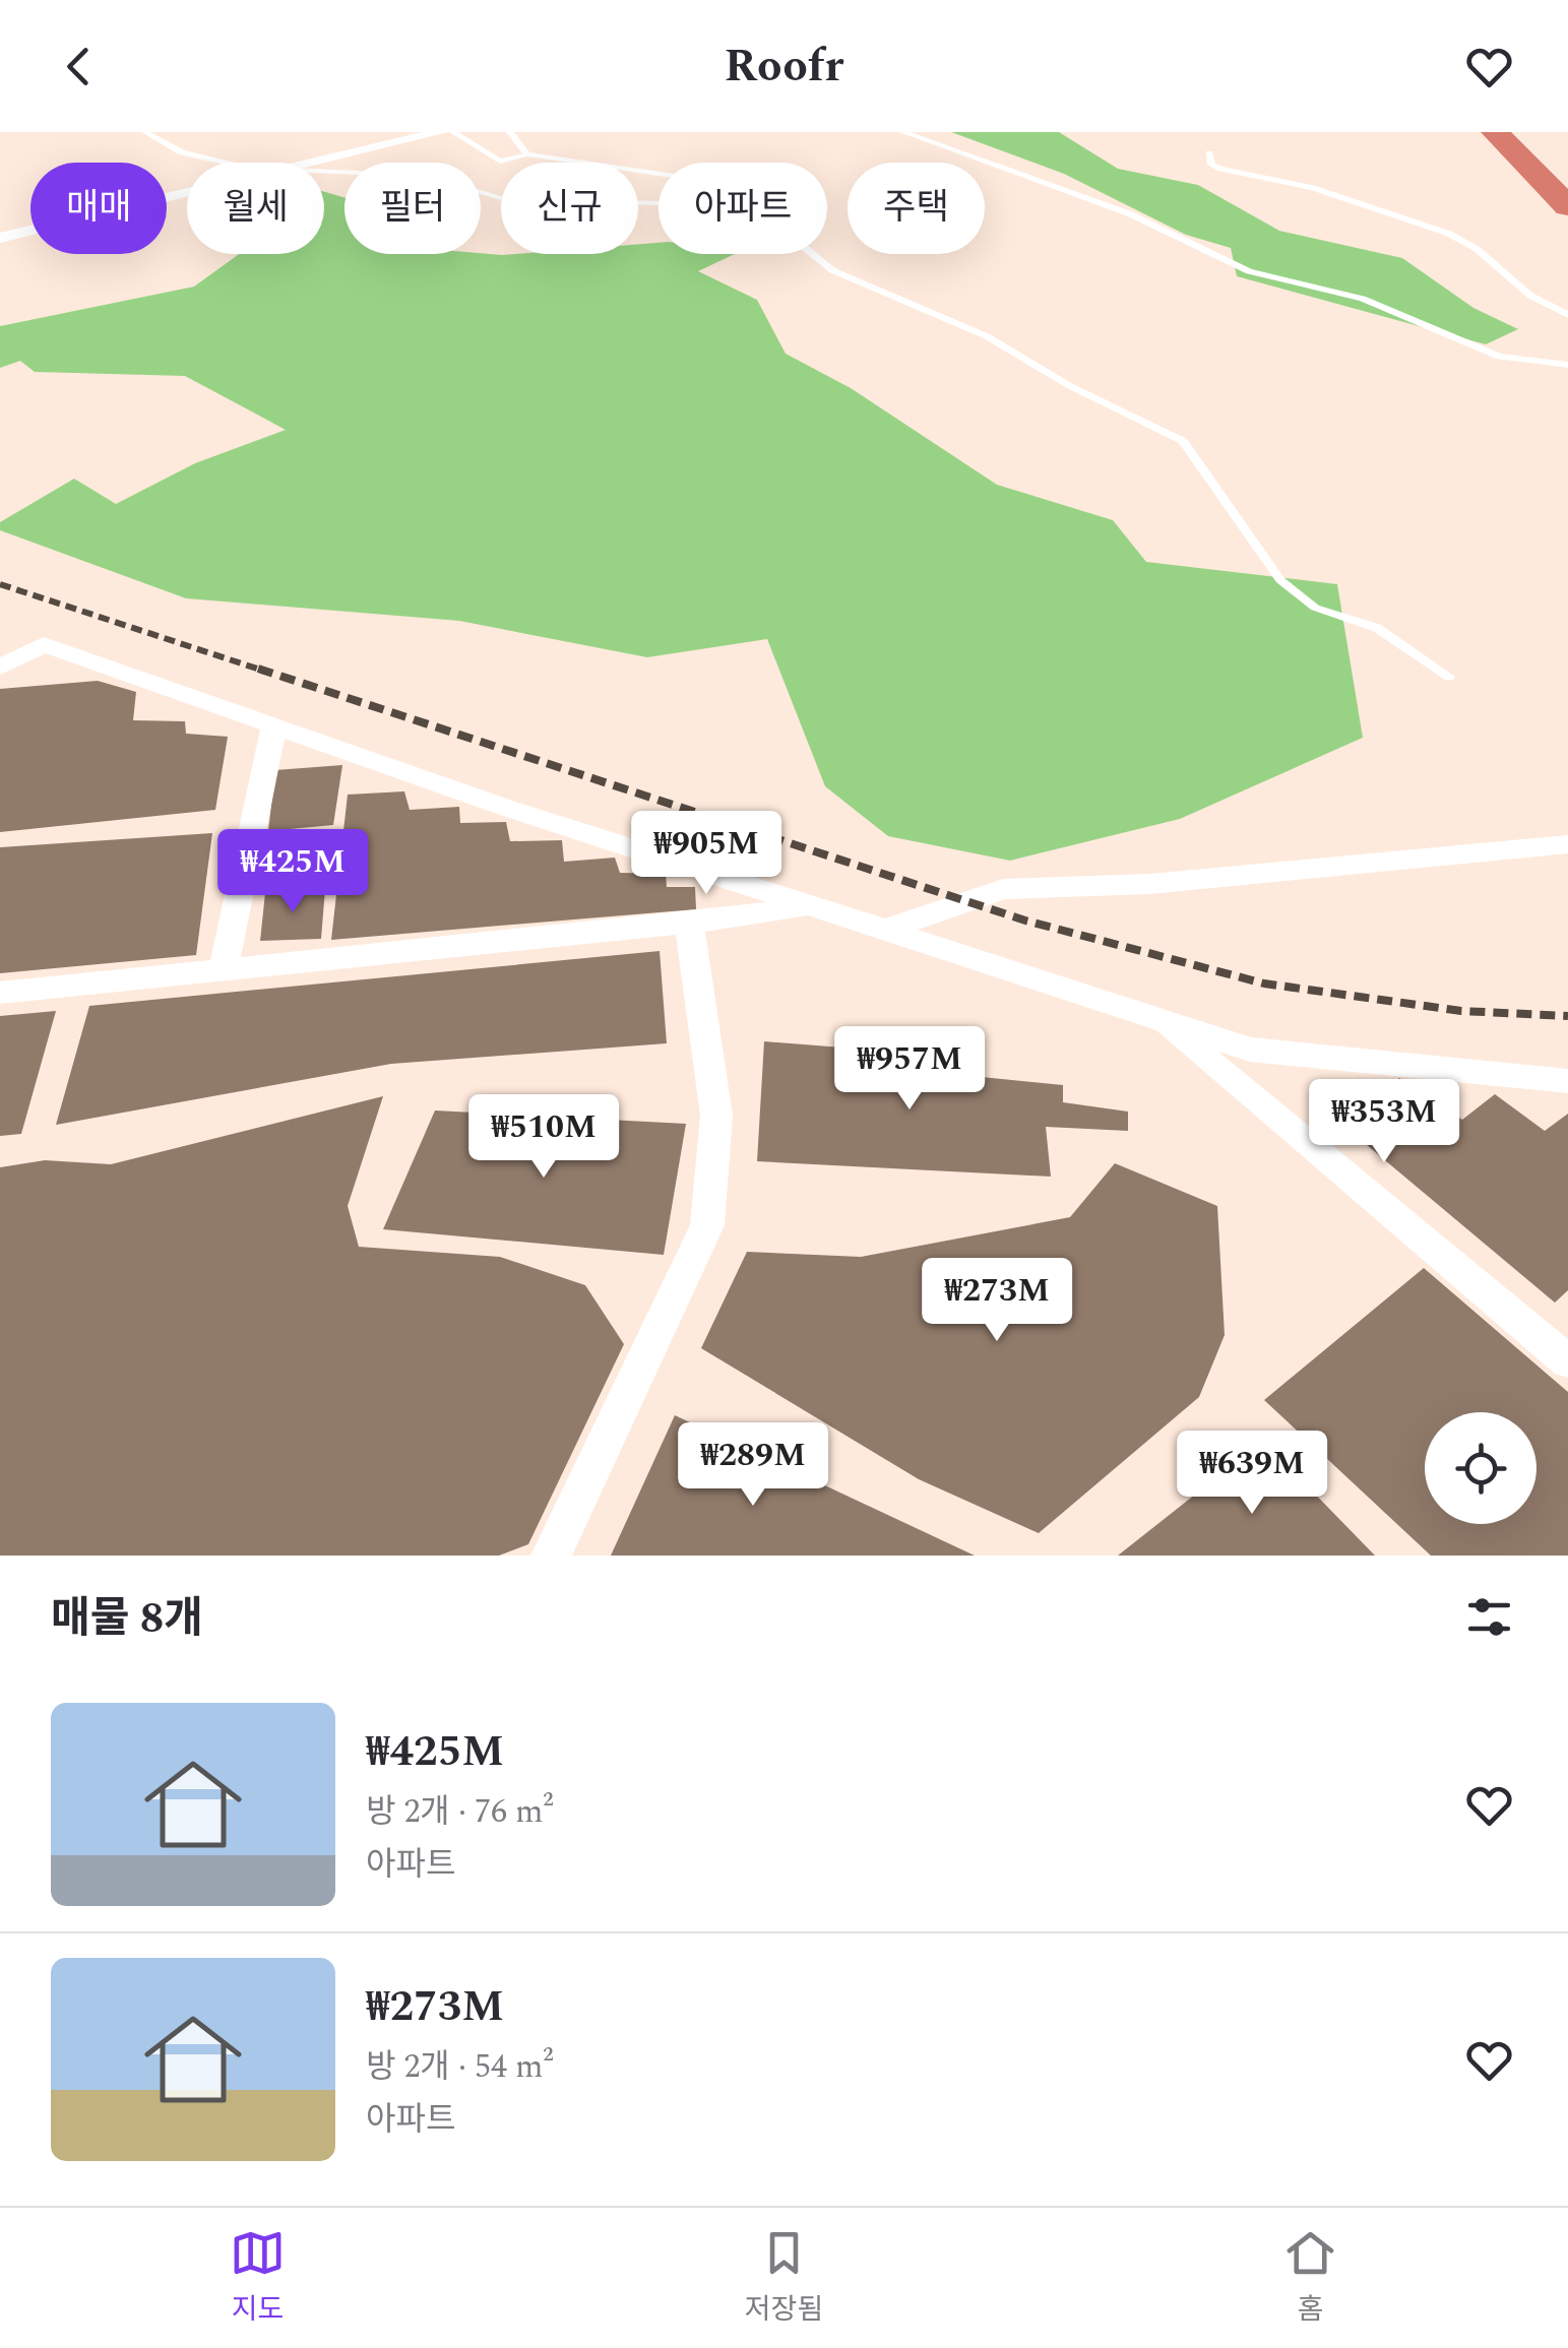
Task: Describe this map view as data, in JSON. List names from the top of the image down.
{
  "page": {
    "header": "Roofr",
    "chip": [
      "매매",
      "월세",
      "필터",
      "신규",
      "아파트",
      "주택"
    ],
    "price": [
      "₩905M",
      "₩425M",
      "₩957M",
      "₩353M",
      "₩510M",
      "₩273M",
      "₩289M",
      "₩639M"
    ],
    "heading": "매물 8개",
    "list": [
      {
        "name": "₩425M",
        "note": "방 2개 · 76 m² · 아파트"
      },
      {
        "name": "₩273M",
        "note": "방 2개 · 54 m² · 아파트"
      }
    ],
    "tabs": ["지도", "저장됨", "홈"]
  }
}
